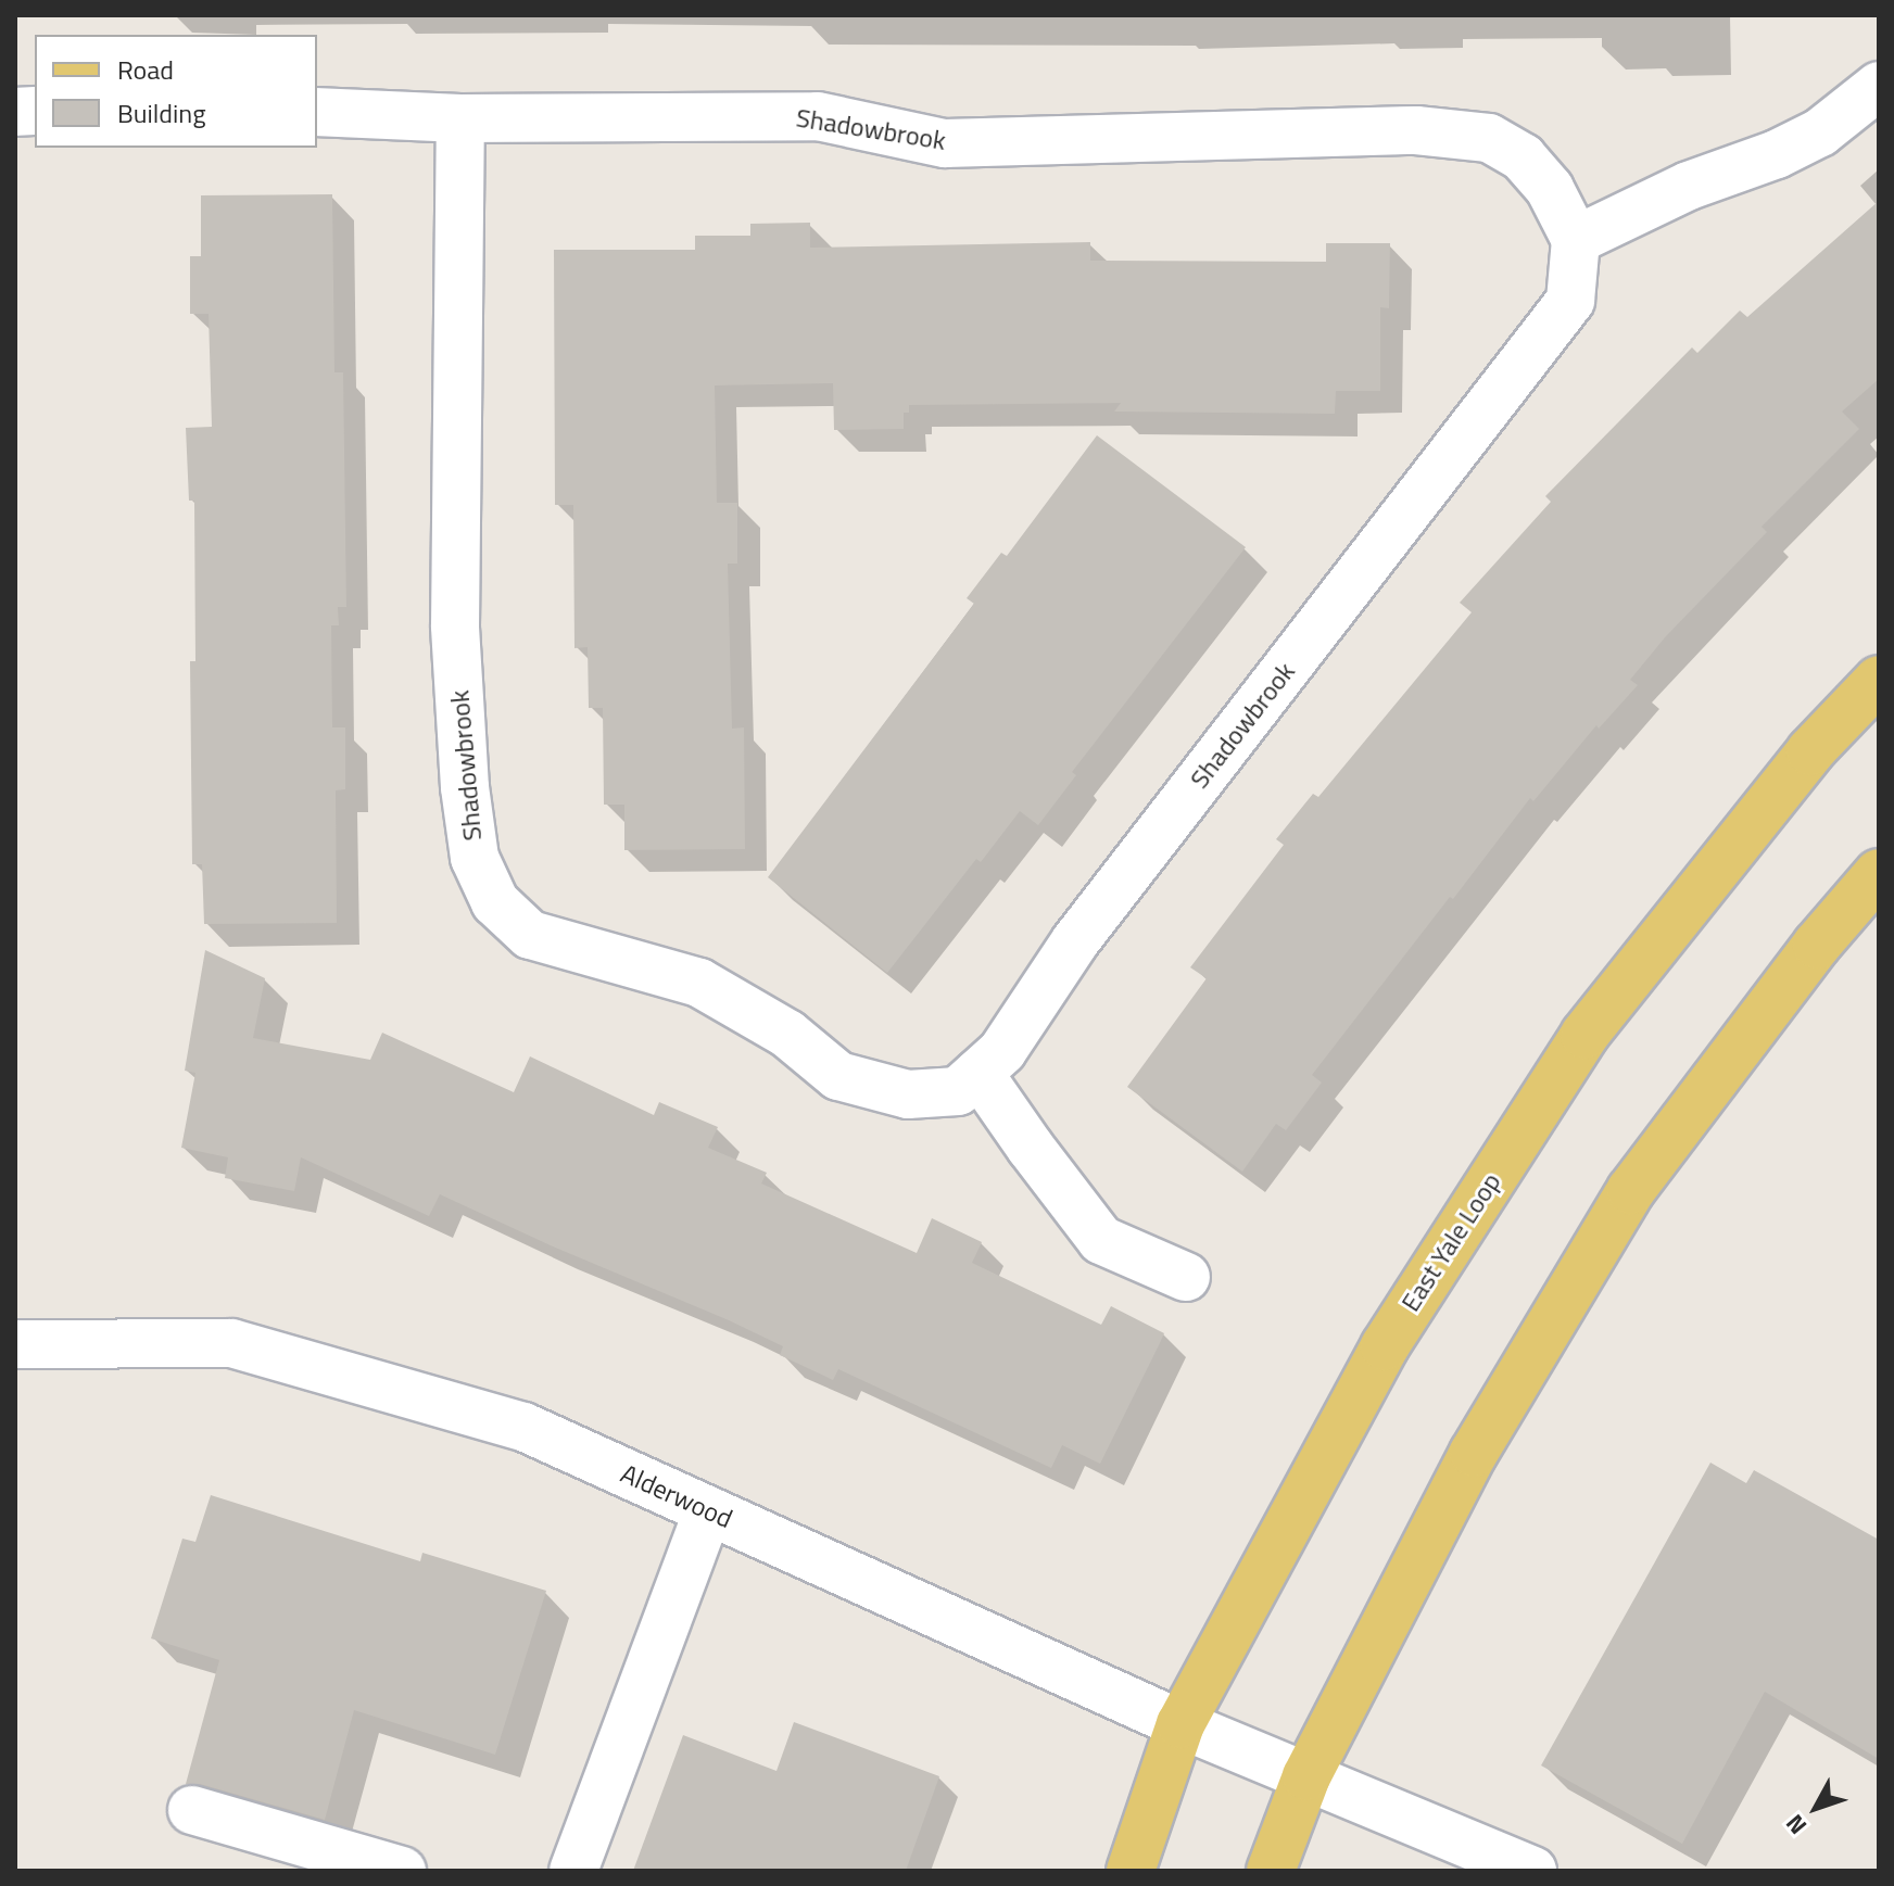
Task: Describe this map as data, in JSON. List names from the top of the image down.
{
  "streets": {
    "main road": ["East Yale Loop"],
    "street": ["Shadowbrook", "Alderwood"]
  },
  "crossings": [
    ["East Yale Loop", "Alderwood"]
  ],
  "legend": ["Road", "Building"],
  "north": "bottom left"
}
